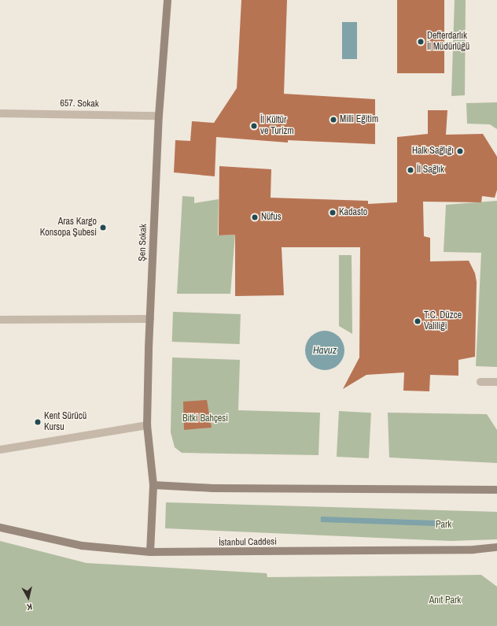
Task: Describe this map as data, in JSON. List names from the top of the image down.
{
  "streets": {
    "main road": ["Şen Sokak", "İstanbul Caddesi"],
    "street": ["657. Sokak"]
  },
  "crossings": [
    ["657. Sokak", "Şen Sokak"],
    ["Şen Sokak", "İstanbul Caddesi"]
  ],
  "water": ["Havuz"],
  "parks": ["Bitki Bahçesi", "Park", "Anıt Park"],
  "places": [
    "Defterdarlık İl Müdürlüğü",
    "Milli Eğitim",
    "İl Kültür ve Turizm",
    "Halk Sağlığı",
    "İl Sağlık",
    "Kadasto",
    "Nüfus",
    "Aras Kargo Konsopa Şubesi",
    "T.C. Düzce Valiliği",
    "Kent Sürücü Kursu"
  ],
  "north": "bottom"
}
